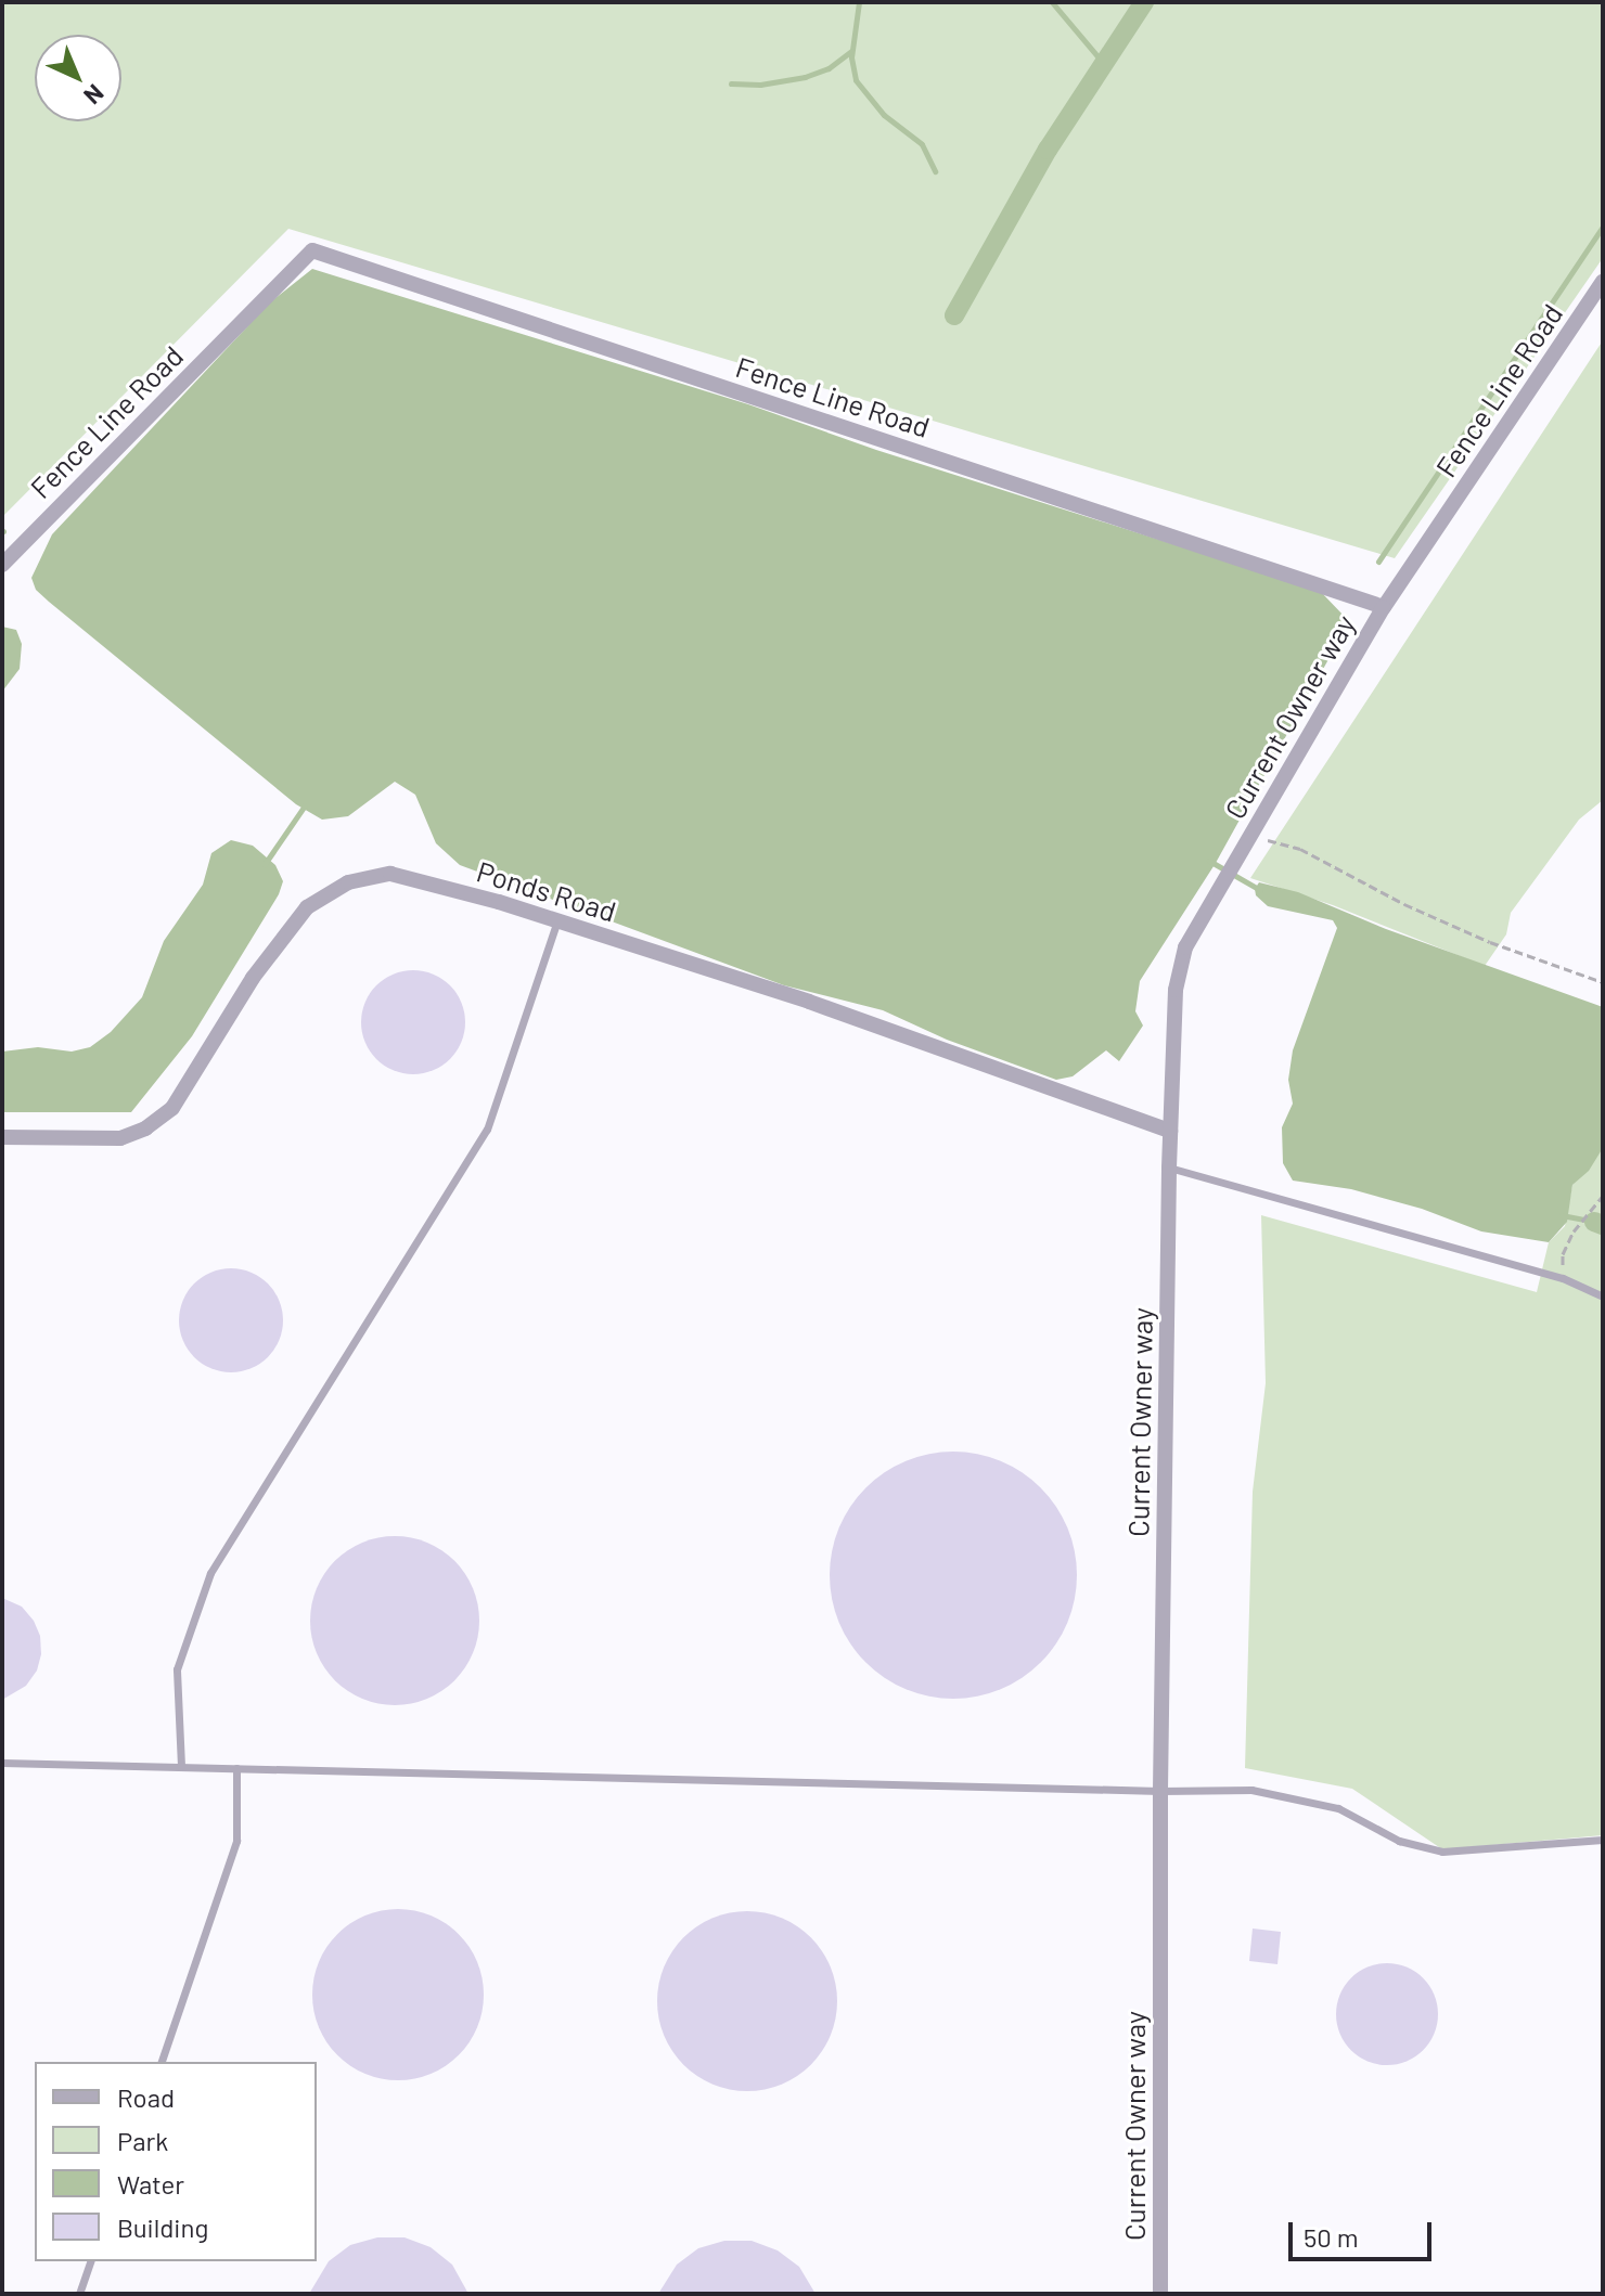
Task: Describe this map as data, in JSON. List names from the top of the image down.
{
  "streets": {
    "street": ["Fence Line Road", "Current Owner way", "Ponds Road"]
  },
  "crossings": [
    ["Fence Line Road", "Current Owner way"],
    ["Current Owner way", "Ponds Road"]
  ],
  "legend": [
    "Road",
    "Park",
    "Water",
    "Building"
  ],
  "scale_bar": "50 m",
  "north": "bottom right"
}
